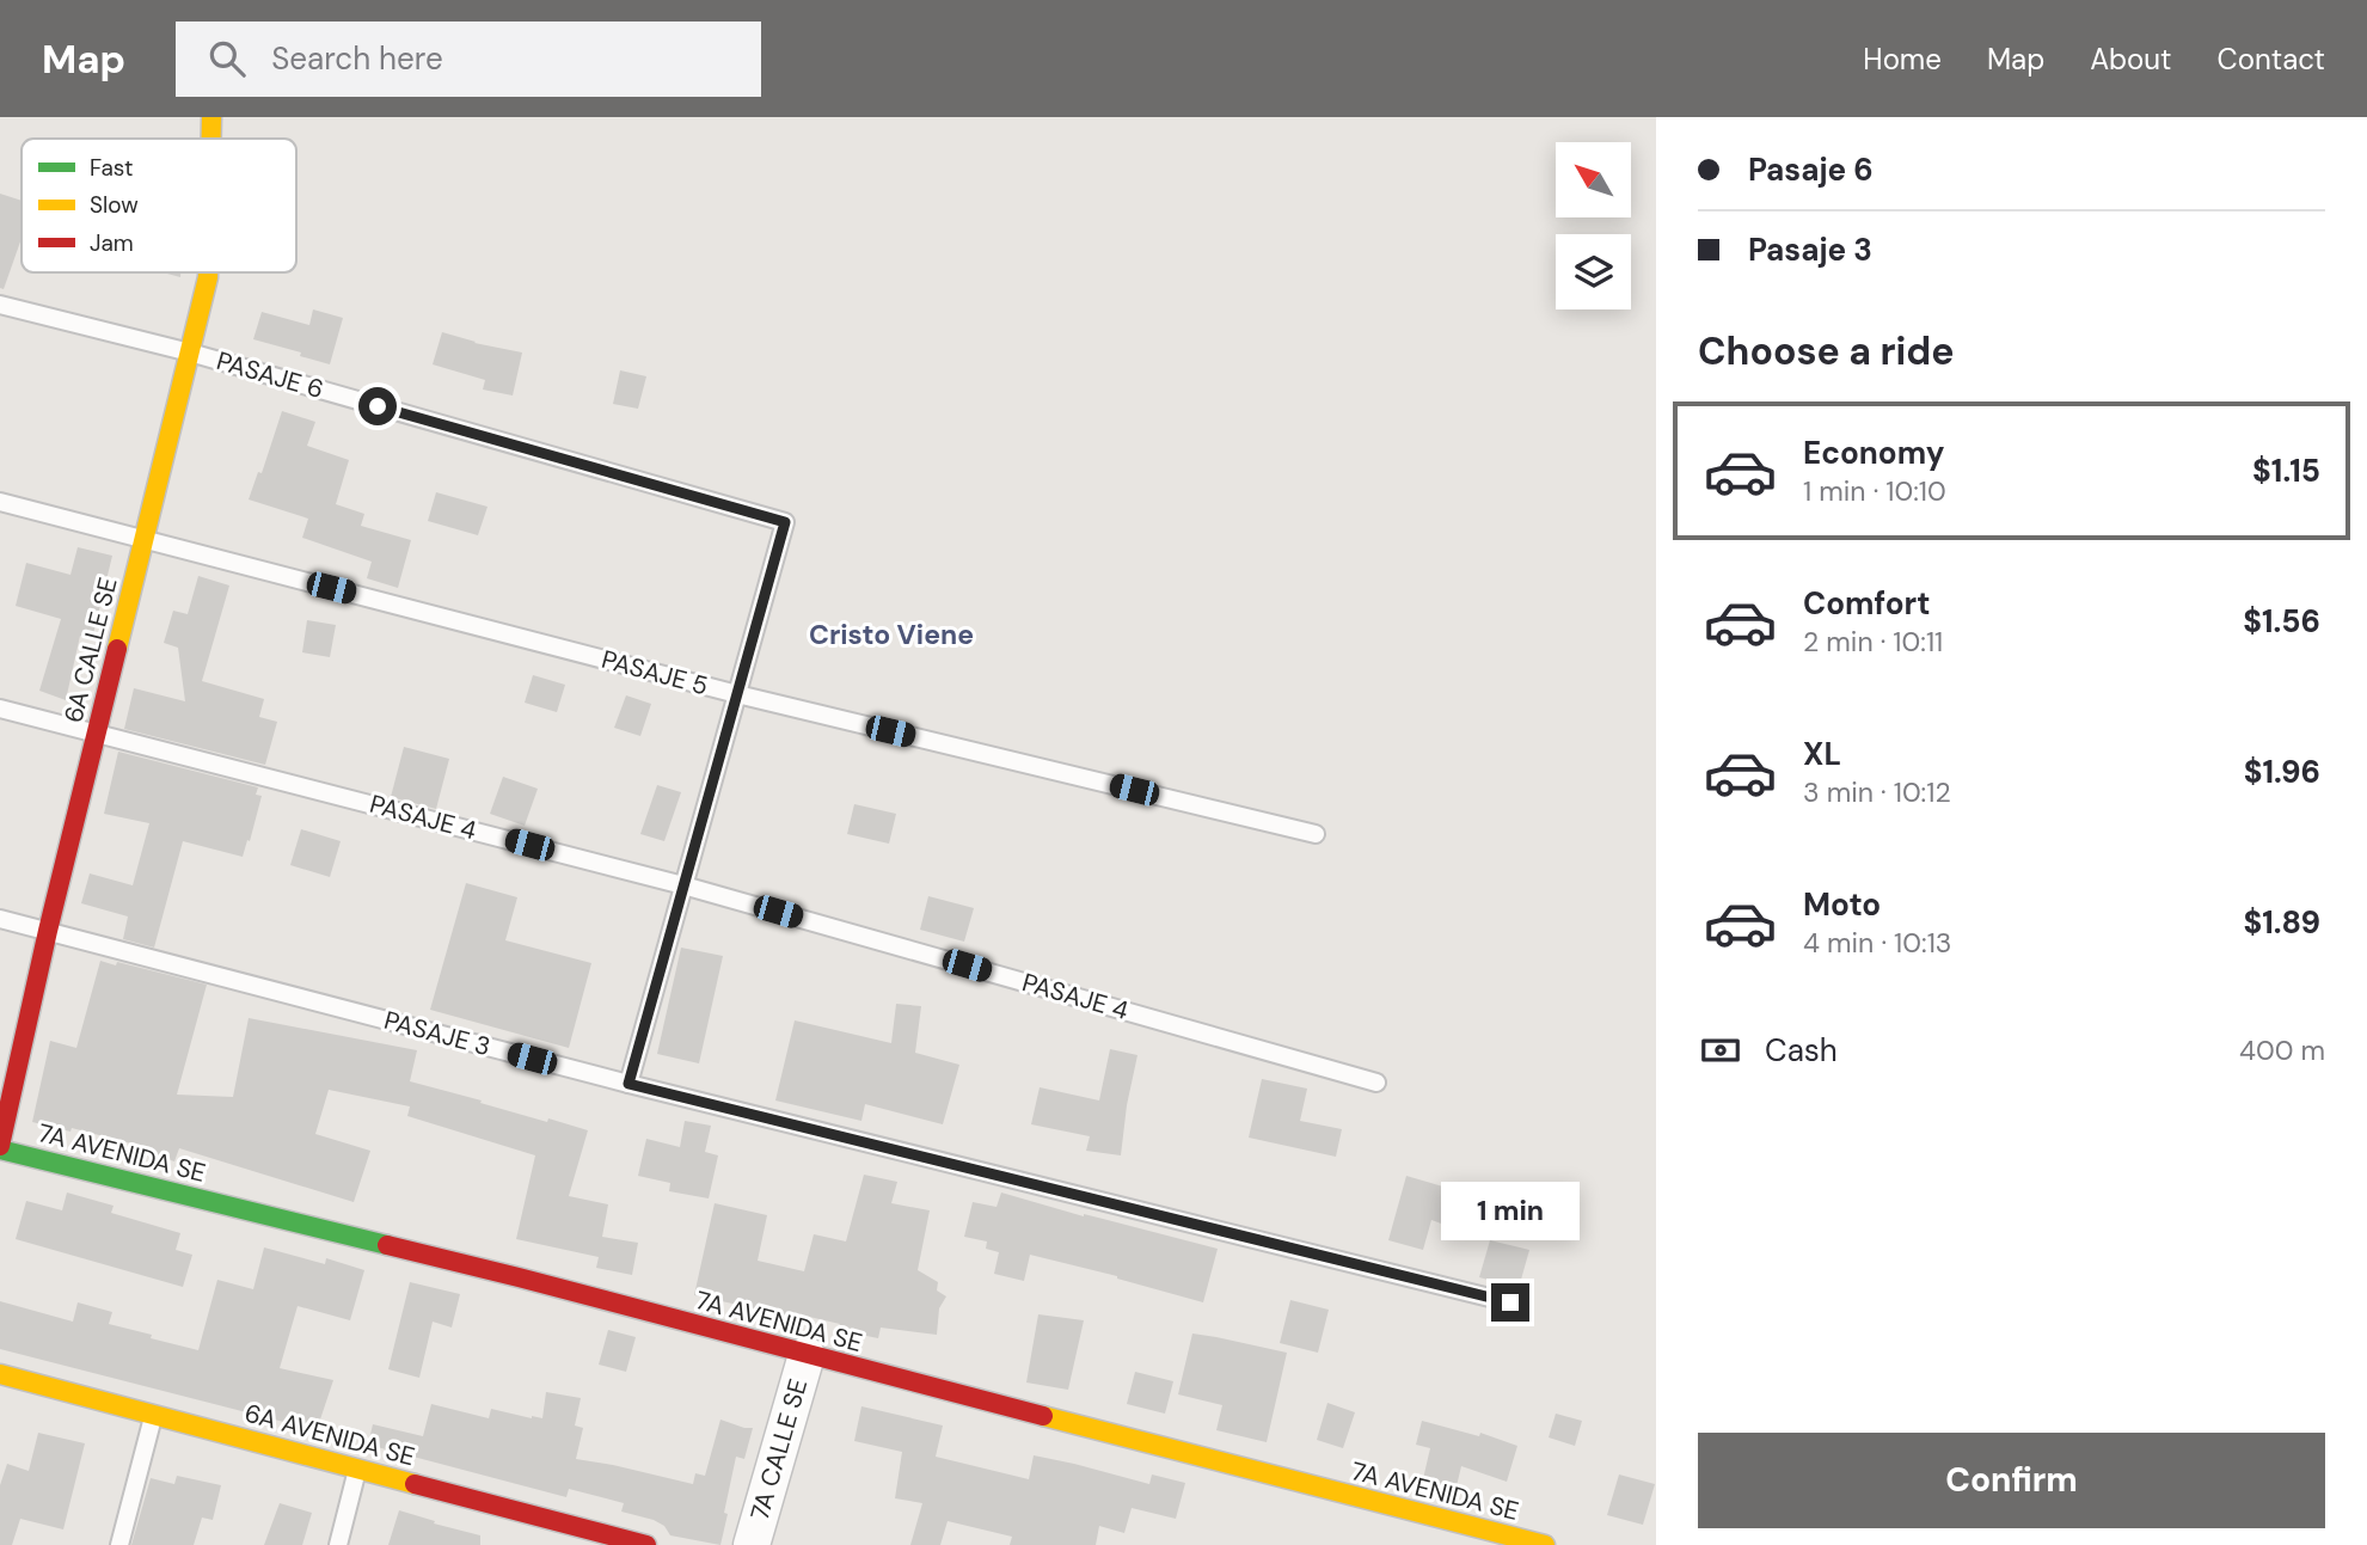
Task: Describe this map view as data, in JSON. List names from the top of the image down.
{
  "streets": {
    "street": [
      "6A CALLE SE",
      "7A AVENIDA SE",
      "6A AVENIDA SE",
      "7A CALLE SE"
    ],
    "lane": [
      "PASAJE 6",
      "PASAJE 5",
      "PASAJE 4",
      "PASAJE 3"
    ]
  },
  "crossings": [
    ["PASAJE 6", "6A CALLE SE"],
    ["PASAJE 6", "PASAJE 5"],
    ["6A CALLE SE", "PASAJE 5"],
    ["6A CALLE SE", "PASAJE 4"],
    ["6A CALLE SE", "PASAJE 3"],
    ["6A CALLE SE", "7A AVENIDA SE"],
    ["7A AVENIDA SE", "7A CALLE SE"]
  ],
  "districts": ["Cristo Viene"],
  "legend": ["Fast", "Slow", "Jam"],
  "north": "top left",
  "page": {
    "header": "Map",
    "search": "Search here",
    "nav": [
      "Home",
      "Map",
      "About",
      "Contact"
    ],
    "banner": ["Pasaje 6", "Pasaje 3"],
    "heading": "Choose a ride",
    "list": [
      {
        "name": "Economy",
        "note": "1 min · 10:10",
        "value": "$1.15"
      },
      {
        "name": "Comfort",
        "note": "2 min · 10:11",
        "value": "$1.56"
      },
      {
        "name": "XL",
        "note": "3 min · 10:12",
        "value": "$1.96"
      },
      {
        "name": "Moto",
        "note": "4 min · 10:13",
        "value": "$1.89"
      }
    ],
    "pay": ["Cash", "400 m"],
    "bubble": "1 min",
    "buttons": "Confirm"
  }
}
